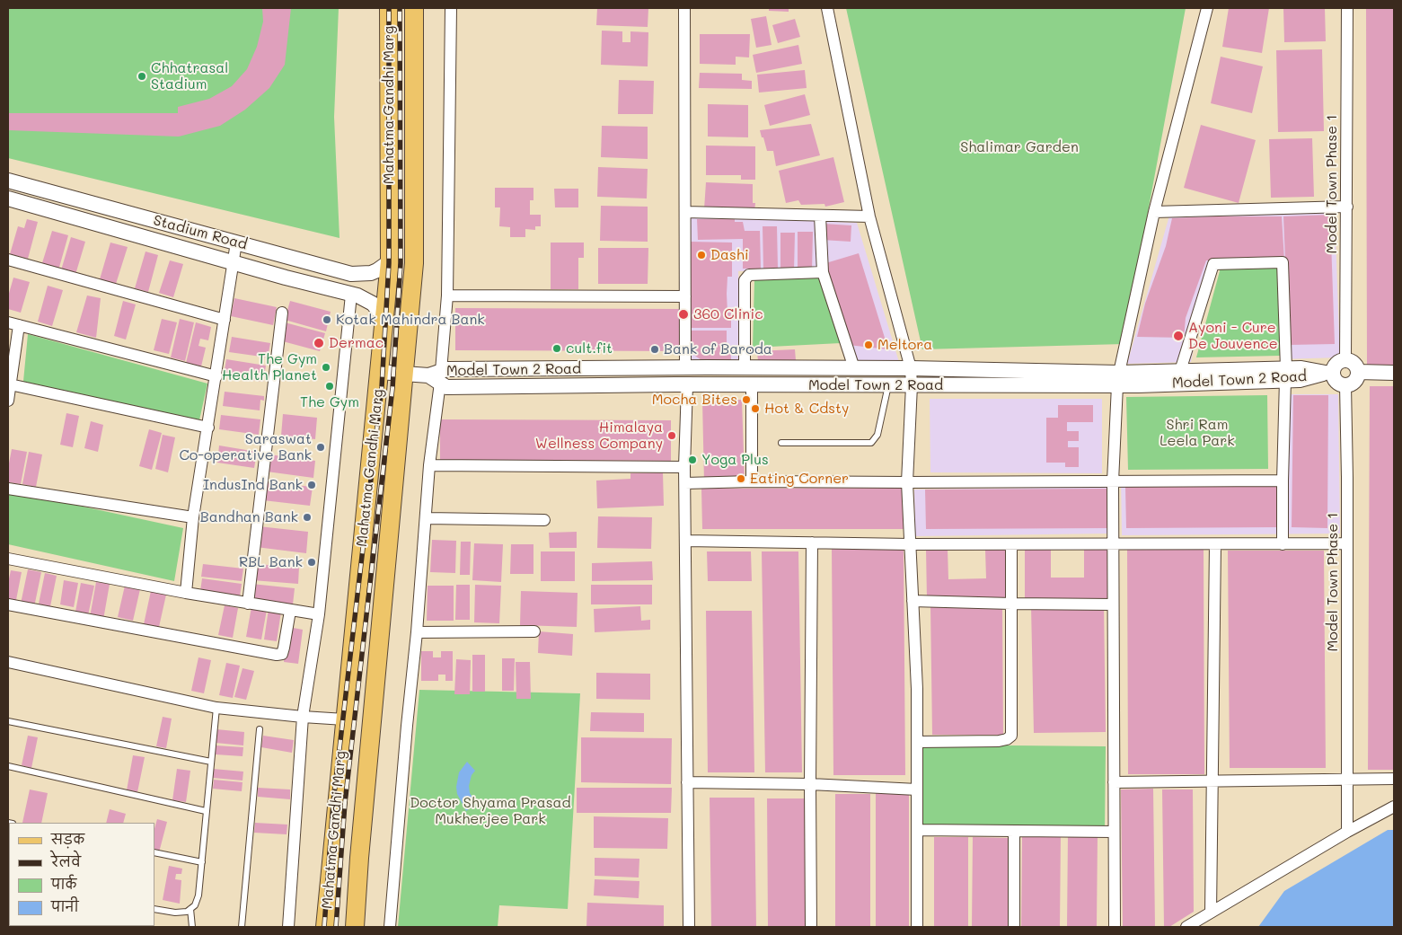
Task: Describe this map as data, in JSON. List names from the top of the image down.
{
  "streets": {
    "main road": ["Mahatma Gandhi Marg"],
    "street": ["Model Town Phase 1", "Stadium Road", "Model Town 2 Road"]
  },
  "crossings": [
    ["Mahatma Gandhi Marg", "Stadium Road"],
    ["Model Town Phase 1", "Model Town 2 Road"]
  ],
  "parks": ["Shalimar Garden", "Shri Ram Leela Park", "Doctor Shyama Prasad Mukherjee Park"],
  "places": [
    "Chhatrasal Stadium",
    "Dashi",
    "360 Clinic",
    "Kotak Mahindra Bank",
    "Ayoni - Cure De Jouvence",
    "Dermac",
    "Meltora",
    "cult.fit",
    "Bank of Baroda",
    "The Gym Health Planet",
    "The Gym",
    "Mocha Bites",
    "Hot & Cdsty",
    "Himalaya Wellness Company",
    "Saraswat Co-operative Bank",
    "Yoga Plus",
    "Eating Corner",
    "IndusInd Bank",
    "Bandhan Bank",
    "RBL Bank"
  ],
  "legend": [
    "सड़क",
    "रेलवे",
    "पार्क",
    "पानी"
  ]
}
